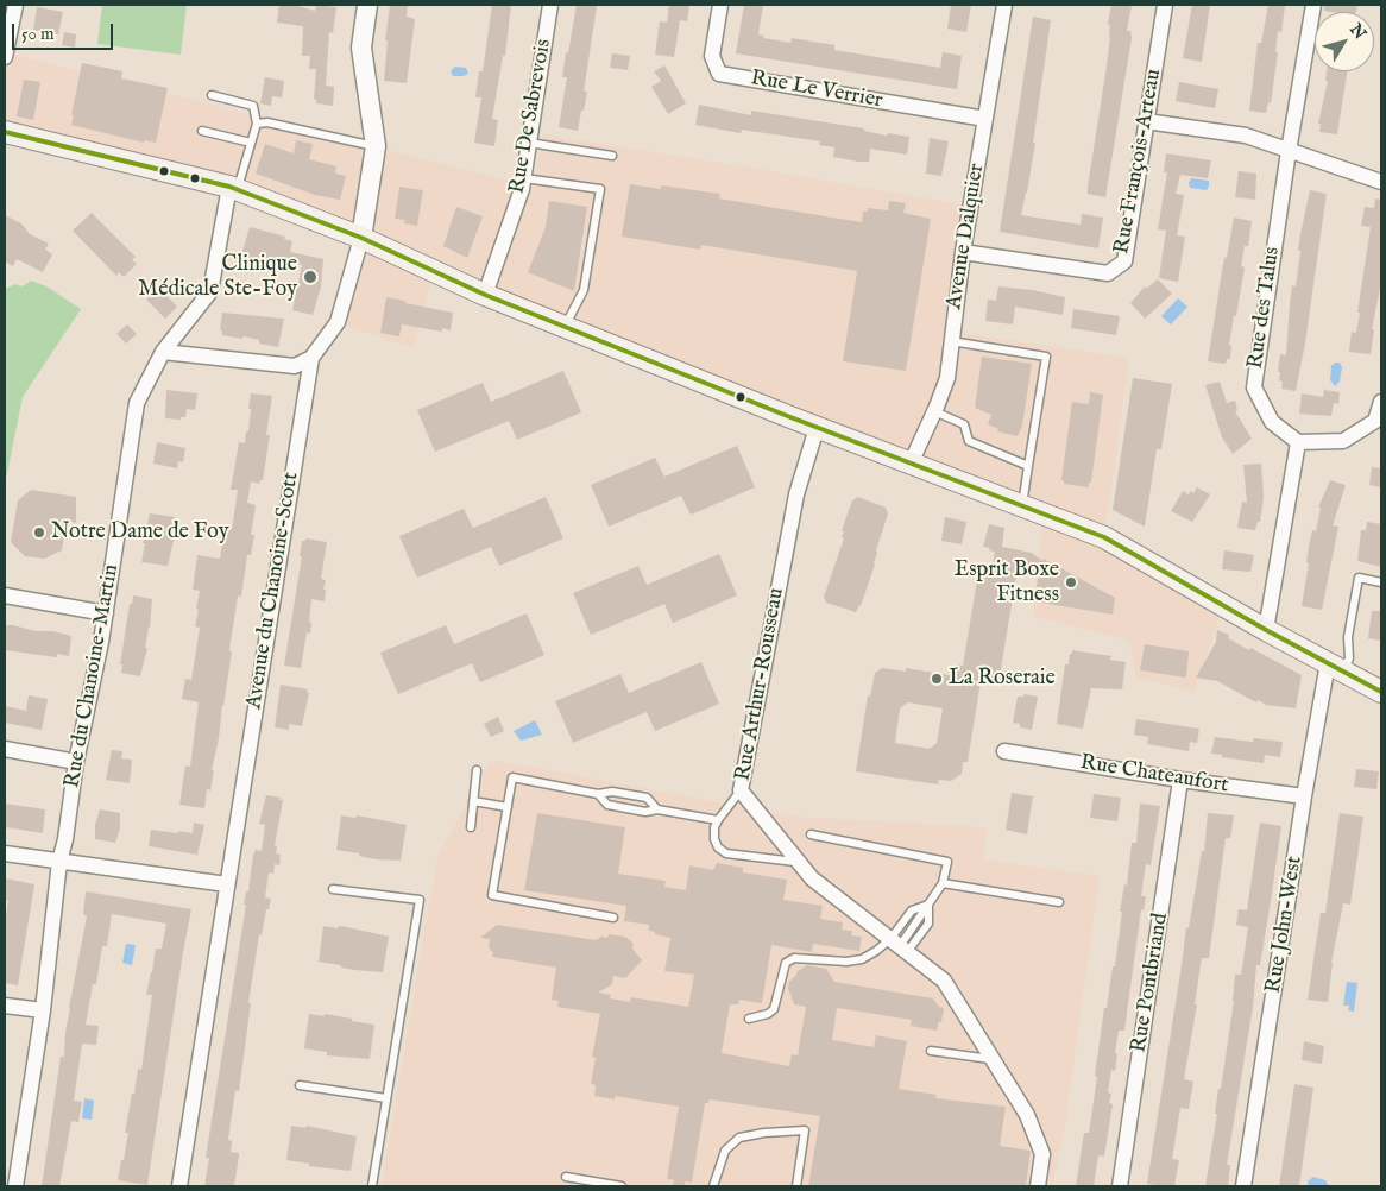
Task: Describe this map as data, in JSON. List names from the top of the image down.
{
  "streets": {
    "street": [
      "Rue Le Verrier",
      "Rue De Sabrevois",
      "Rue François-Arteau",
      "Avenue Dalquier",
      "Rue des Talus",
      "Avenue du Chanoine-Scott",
      "Rue du Chanoine-Martin",
      "Rue Arthur-Rousseau",
      "Rue Chateaufort",
      "Rue John-West",
      "Rue Pontbriand"
    ]
  },
  "crossings": [
    ["Rue Le Verrier", "Avenue Dalquier"],
    ["Rue François-Arteau", "Avenue Dalquier"],
    ["Rue Chateaufort", "Rue John-West"],
    ["Rue Chateaufort", "Rue Pontbriand"]
  ],
  "places": [
    "Clinique Médicale Ste-Foy",
    "Notre Dame de Foy",
    "Esprit Boxe Fitness",
    "La Roseraie"
  ],
  "scale_bar": "50 m",
  "north": "top right"
}
